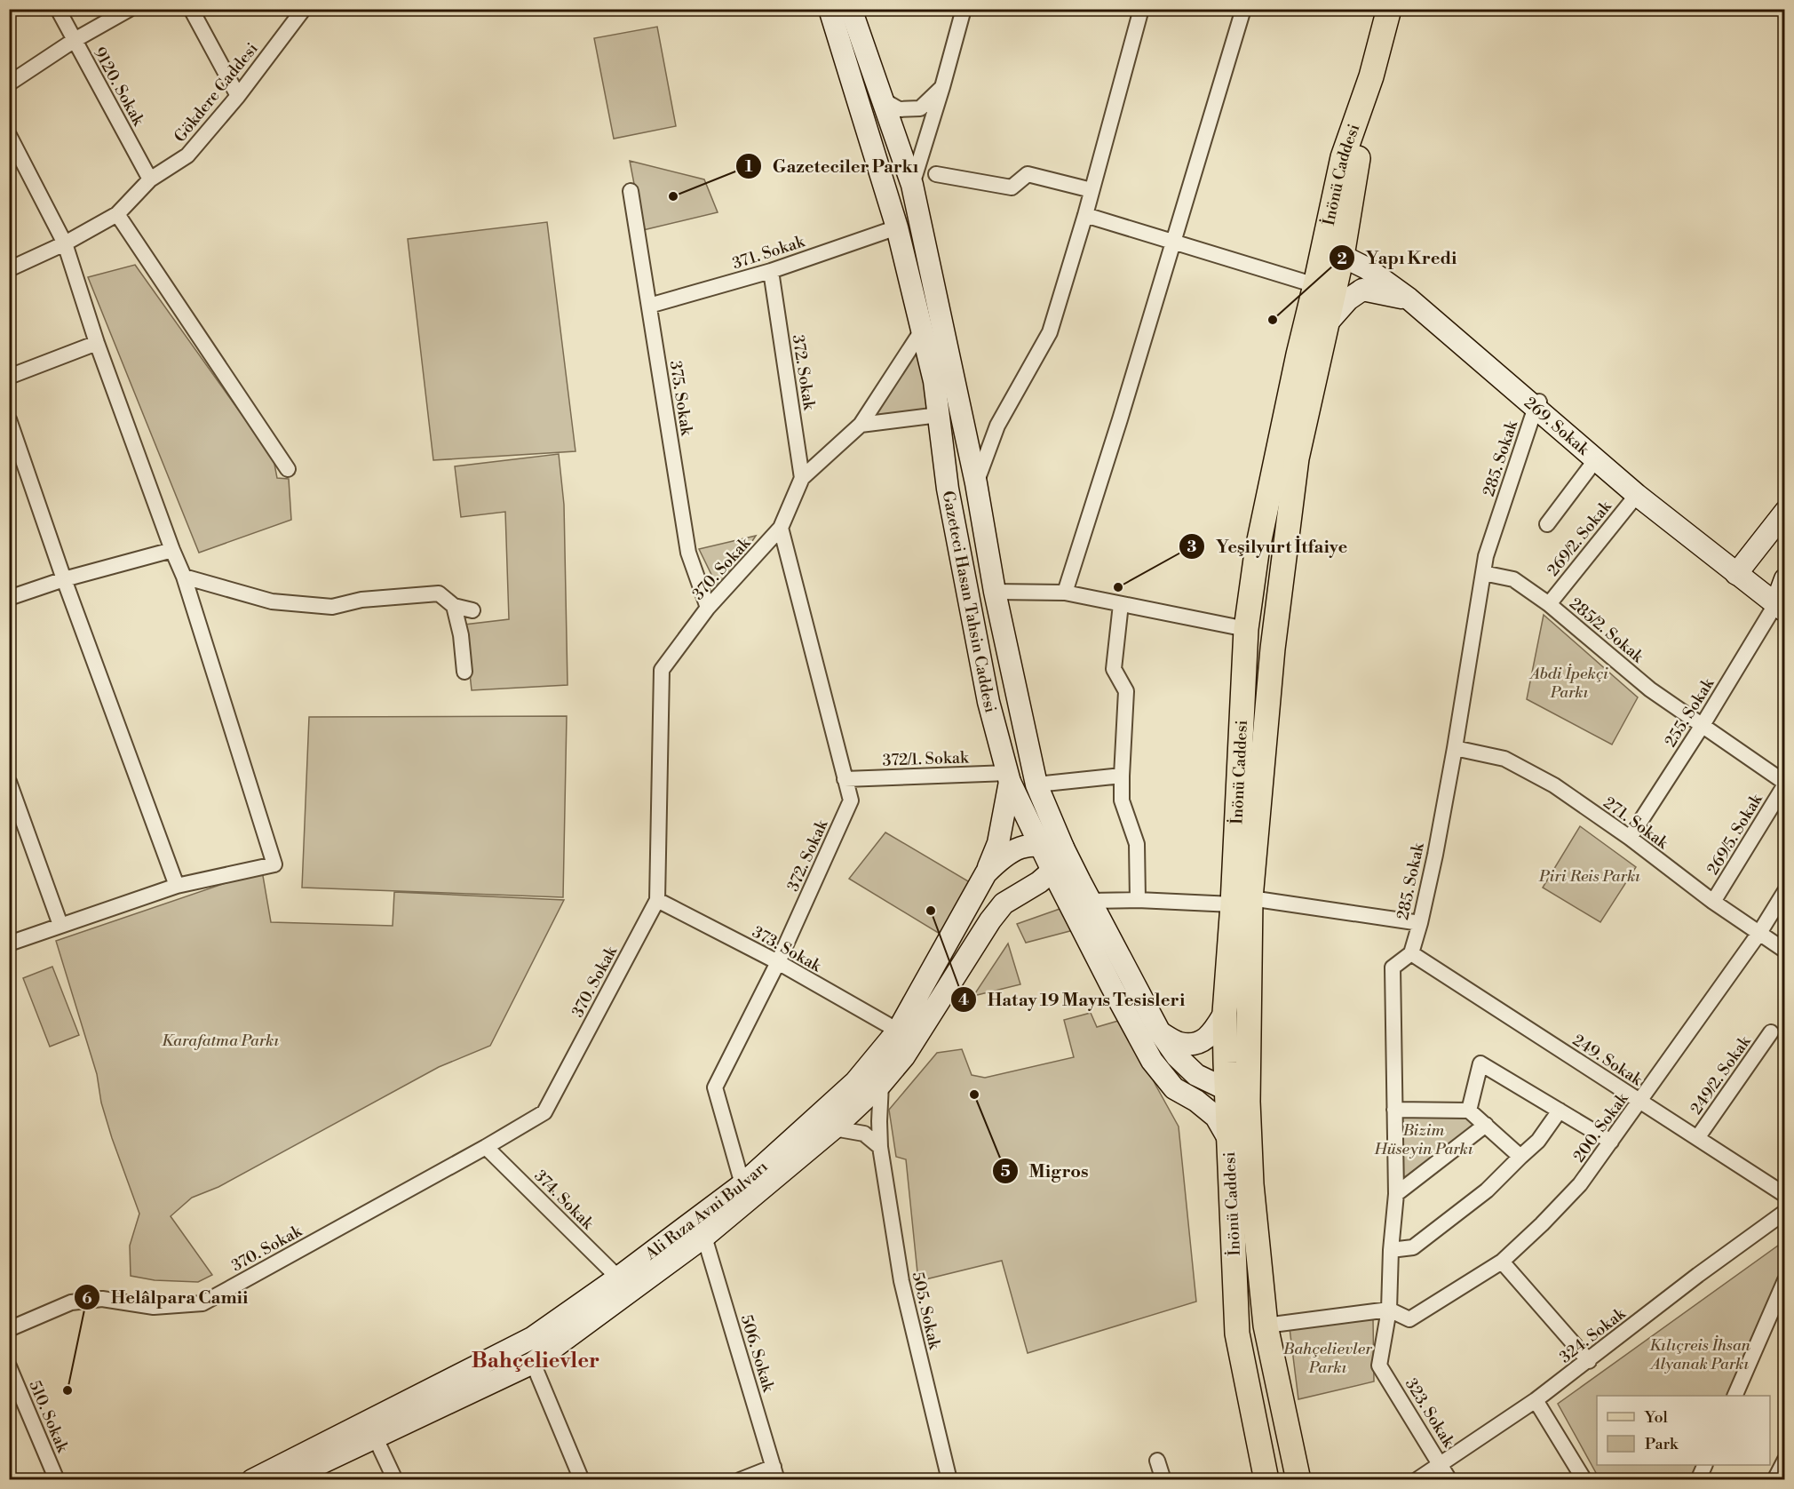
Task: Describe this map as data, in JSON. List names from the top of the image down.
{
  "streets": {
    "main road": [
      "İnönü Caddesi",
      "269. Sokak",
      "Gazeteci Hasan Tahsin Caddesi",
      "Ali Rıza Avni Bulvarı"
    ],
    "street": [
      "9120. Sokak",
      "Gökdere Caddesi",
      "371. Sokak",
      "372. Sokak",
      "375. Sokak",
      "285. Sokak",
      "269/2. Sokak",
      "370. Sokak",
      "285/2. Sokak",
      "255. Sokak",
      "372/1. Sokak",
      "271. Sokak",
      "269/5. Sokak",
      "373. Sokak",
      "249. Sokak",
      "249/2. Sokak",
      "200. Sokak",
      "374. Sokak",
      "505. Sokak",
      "324. Sokak",
      "506. Sokak",
      "323. Sokak",
      "510. Sokak"
    ]
  },
  "crossings": [
    ["9120. Sokak", "Gökdere Caddesi"],
    ["İnönü Caddesi", "269. Sokak"],
    ["İnönü Caddesi", "Gazeteci Hasan Tahsin Caddesi"],
    ["371. Sokak", "372. Sokak"],
    ["371. Sokak", "375. Sokak"],
    ["371. Sokak", "Gazeteci Hasan Tahsin Caddesi"],
    ["372. Sokak", "370. Sokak"],
    ["372. Sokak", "372/1. Sokak"],
    ["372. Sokak", "373. Sokak"],
    ["372. Sokak", "Ali Rıza Avni Bulvarı"],
    ["375. Sokak", "370. Sokak"],
    ["269. Sokak", "285. Sokak"],
    ["269. Sokak", "269/2. Sokak"],
    ["269. Sokak", "255. Sokak"],
    ["285. Sokak", "285/2. Sokak"],
    ["285. Sokak", "271. Sokak"],
    ["285. Sokak", "249. Sokak"],
    ["285. Sokak", "200. Sokak"],
    ["285. Sokak", "323. Sokak"],
    ["269/2. Sokak", "285/2. Sokak"],
    ["370. Sokak", "Gazeteci Hasan Tahsin Caddesi"],
    ["370. Sokak", "373. Sokak"],
    ["370. Sokak", "374. Sokak"],
    ["Gazeteci Hasan Tahsin Caddesi", "372/1. Sokak"],
    ["Gazeteci Hasan Tahsin Caddesi", "Ali Rıza Avni Bulvarı"],
    ["285/2. Sokak", "255. Sokak"],
    ["285/2. Sokak", "269/5. Sokak"],
    ["255. Sokak", "271. Sokak"],
    ["271. Sokak", "269/5. Sokak"],
    ["271. Sokak", "200. Sokak"],
    ["373. Sokak", "Ali Rıza Avni Bulvarı"],
    ["249. Sokak", "249/2. Sokak"],
    ["249. Sokak", "200. Sokak"],
    ["374. Sokak", "Ali Rıza Avni Bulvarı"],
    ["Ali Rıza Avni Bulvarı", "505. Sokak"],
    ["Ali Rıza Avni Bulvarı", "506. Sokak"],
    ["324. Sokak", "323. Sokak"]
  ],
  "districts": ["Bahçelievler"],
  "parks": [
    "Abdi İpekçi Parkı",
    "Piri Reis Parkı",
    "Karafatma Parkı",
    "Bizim Hüseyin Parkı",
    "Kılıçreis İhsan Alyanak Parkı",
    "Bahçelievler Parkı"
  ],
  "places": [
    "Gazeteciler Parkı",
    "Yapı Kredi",
    "Yeşilyurt İtfaiye",
    "Hatay 19 Mayıs Tesisleri",
    "Migros",
    "Helâlpara Camii"
  ],
  "legend": ["Yol", "Park"]
}
